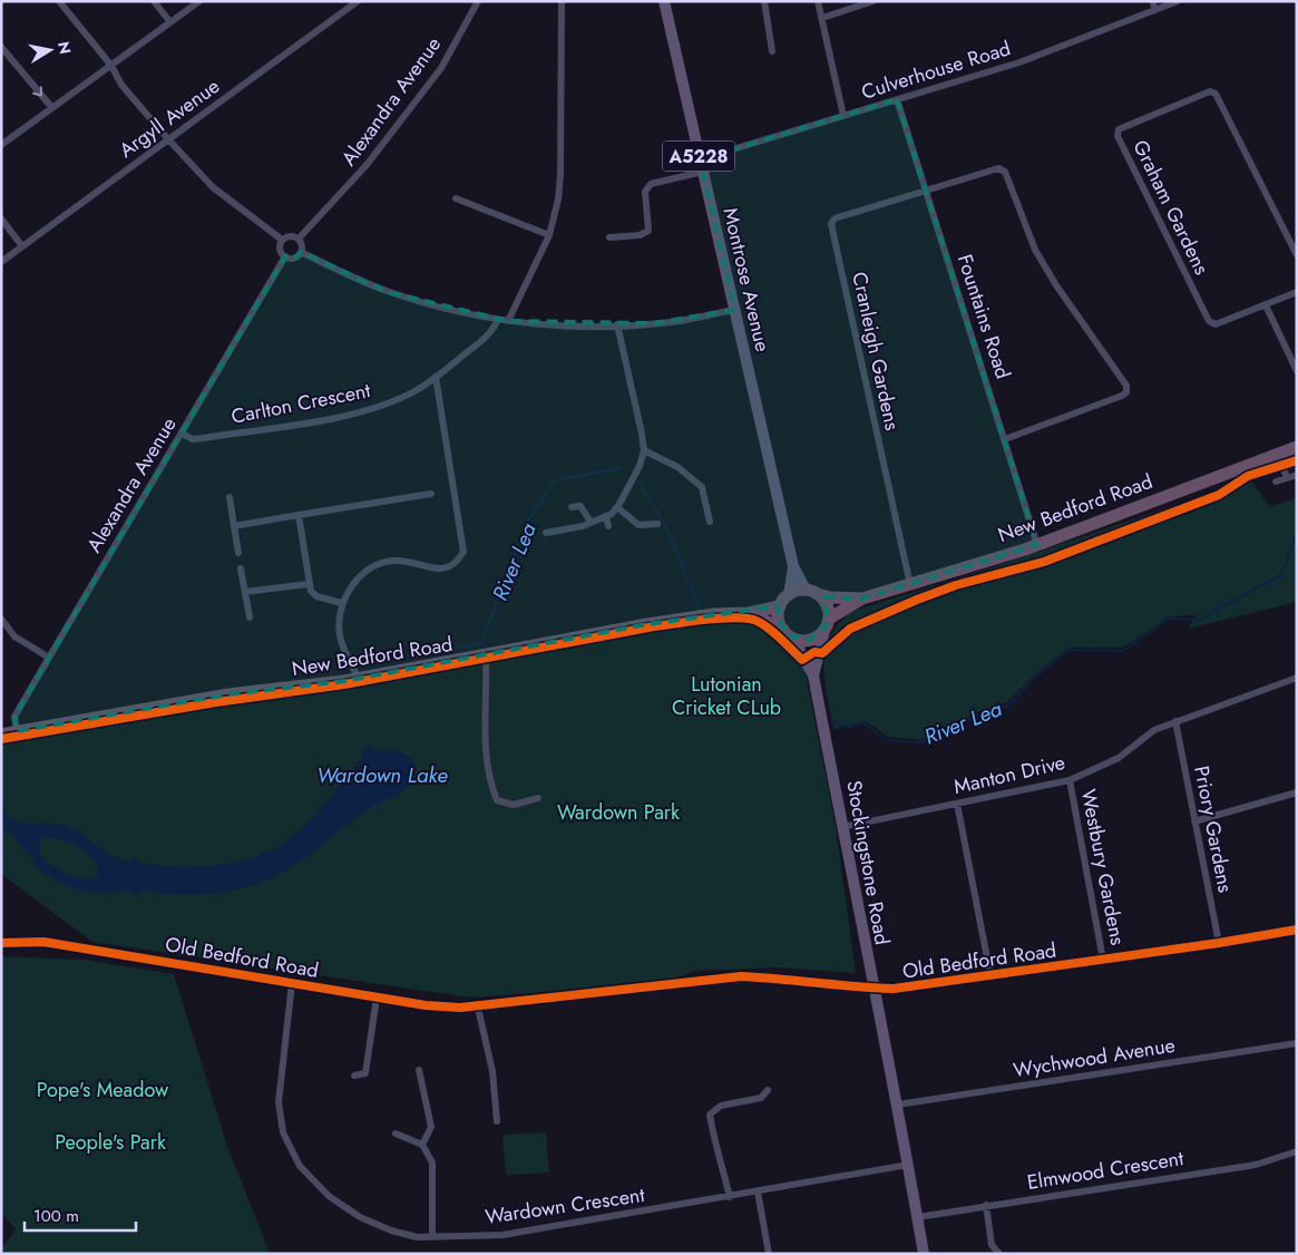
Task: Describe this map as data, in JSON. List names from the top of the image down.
{
  "streets": {
    "highway": ["New Bedford Road"],
    "main road": ["A5228", "Montrose Avenue", "Stockingstone Road"],
    "street": [
      "Culverhouse Road",
      "Alexandra Avenue",
      "Argyll Avenue",
      "Graham Gardens",
      "Fountains Road",
      "Cranleigh Gardens",
      "Carlton Crescent",
      "Manton Drive",
      "Priory Gardens",
      "Westbury Gardens",
      "Old Bedford Road",
      "Wychwood Avenue",
      "Elmwood Crescent",
      "Wardown Crescent"
    ]
  },
  "crossings": [
    ["Culverhouse Road", "Montrose Avenue"],
    ["Culverhouse Road", "Fountains Road"],
    ["Alexandra Avenue", "Carlton Crescent"],
    ["Alexandra Avenue", "New Bedford Road"],
    ["Montrose Avenue", "New Bedford Road"],
    ["Montrose Avenue", "Stockingstone Road"],
    ["Fountains Road", "Cranleigh Gardens"],
    ["Fountains Road", "New Bedford Road"],
    ["Cranleigh Gardens", "New Bedford Road"],
    ["New Bedford Road", "Stockingstone Road"],
    ["Manton Drive", "Priory Gardens"],
    ["Manton Drive", "Stockingstone Road"],
    ["Manton Drive", "Westbury Gardens"],
    ["Priory Gardens", "Old Bedford Road"],
    ["Stockingstone Road", "Old Bedford Road"],
    ["Stockingstone Road", "Wychwood Avenue"],
    ["Stockingstone Road", "Elmwood Crescent"],
    ["Stockingstone Road", "Wardown Crescent"],
    ["Westbury Gardens", "Old Bedford Road"],
    ["Old Bedford Road", "Wardown Crescent"]
  ],
  "water": ["River Lea", "Wardown Lake"],
  "parks": [
    "Lutonian Cricket CLub",
    "Wardown Park",
    "Pope's Meadow",
    "People's Park"
  ],
  "scale_bar": "100 m",
  "north": "right"
}
